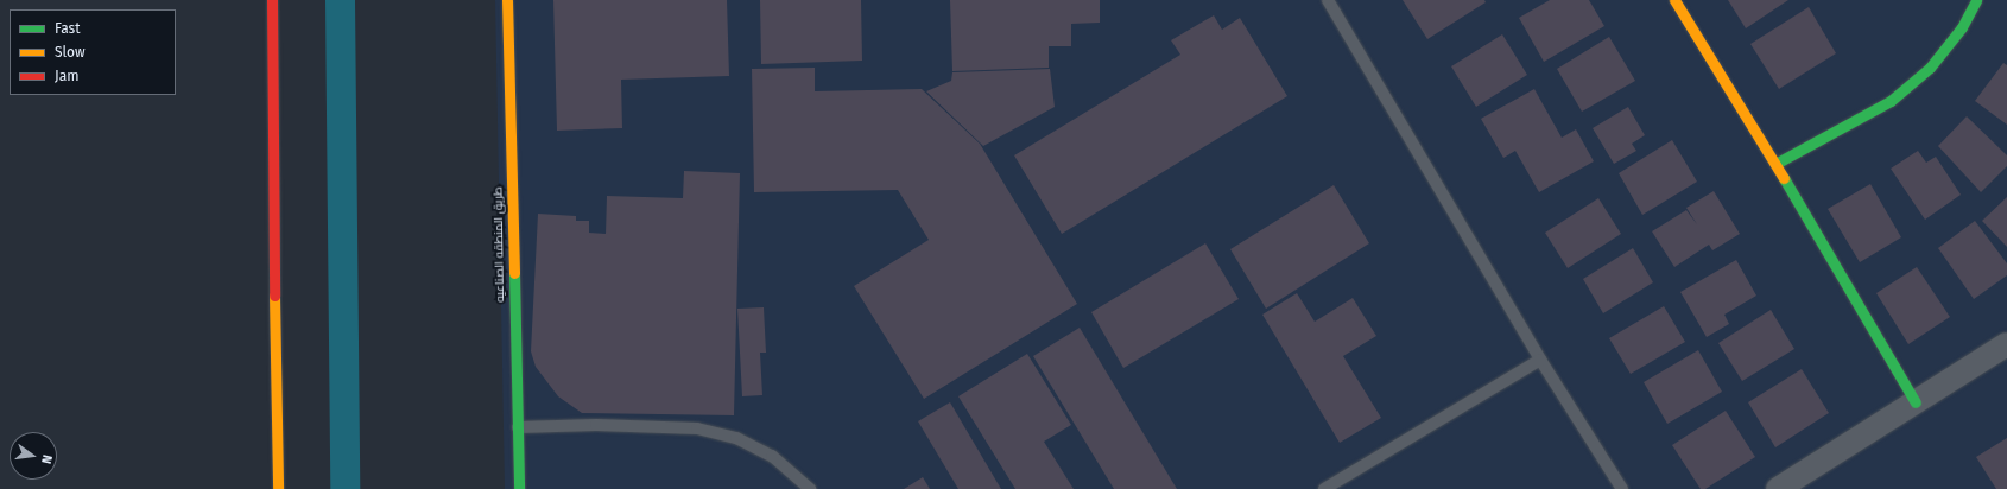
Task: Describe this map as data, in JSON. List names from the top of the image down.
{
  "streets": {
    "street": ["طريق المنطقه الصناعيه"]
  },
  "legend": ["Fast", "Slow", "Jam"],
  "north": "right"
}
